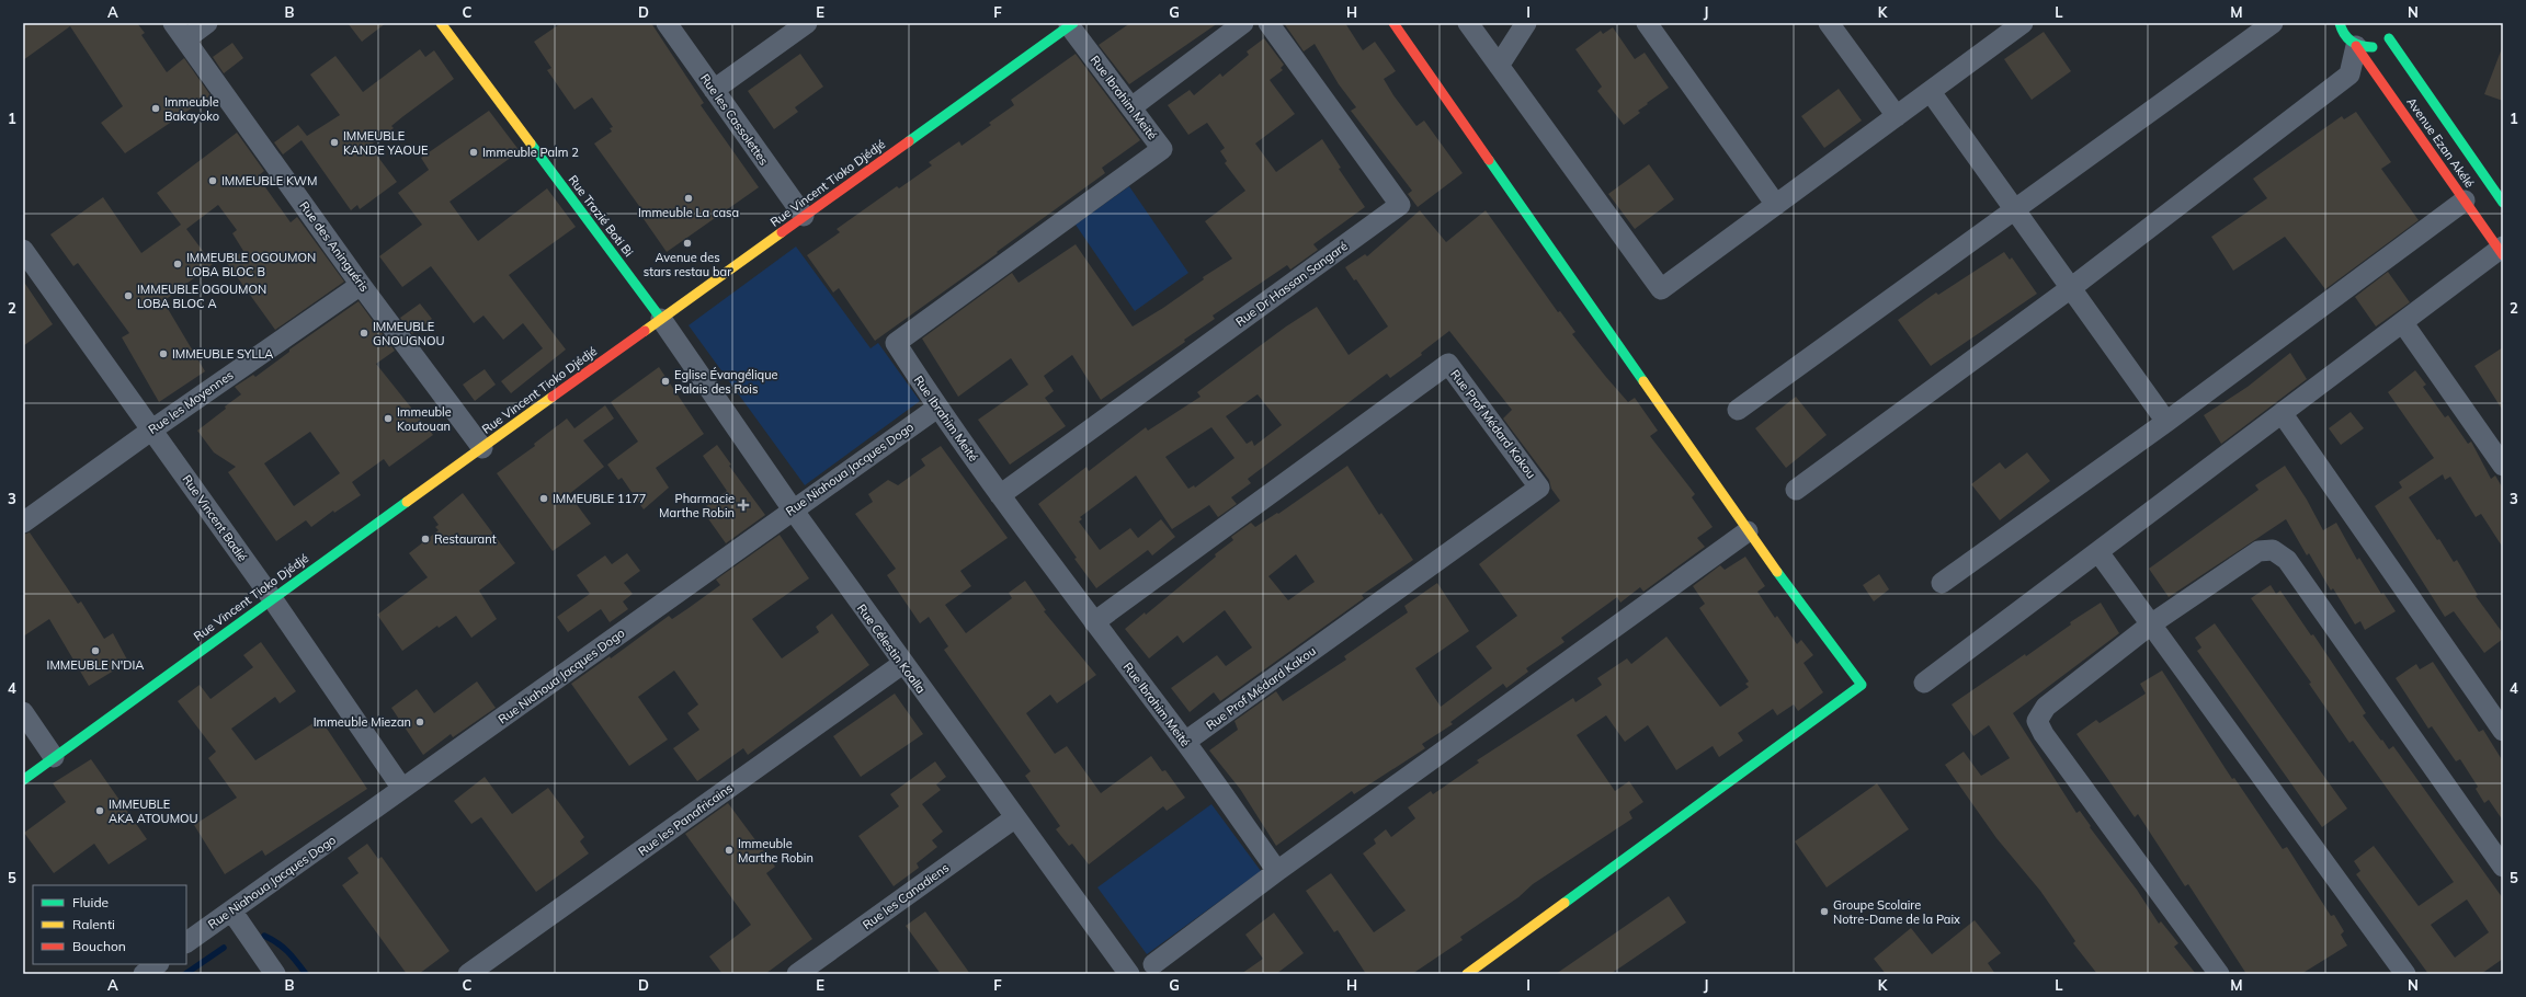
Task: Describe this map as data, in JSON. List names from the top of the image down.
{
  "streets": {
    "street": [
      "Rue Ibrahim Meité",
      "Rue les Cassolettes",
      "Avenue Ezan Akélé",
      "Rue Vincent Tioko Djédjé",
      "Rue Trazié Boti Bi",
      "Rue des Aninguéris",
      "Rue Dr Hassan Sangaré",
      "Rue les Moyennes",
      "Rue Prof Médard Kakou",
      "Rue Niahoua Jacques Dogo",
      "Rue Vincent Badié",
      "Rue Célestin Koalla",
      "Rue les Panafricains",
      "Rue les Canadiens"
    ]
  },
  "crossings": [
    ["Rue Ibrahim Meité", "Rue Vincent Tioko Djédjé"],
    ["Rue Ibrahim Meité", "Rue Dr Hassan Sangaré"],
    ["Rue Ibrahim Meité", "Rue Prof Médard Kakou"],
    ["Rue Ibrahim Meité", "Rue Niahoua Jacques Dogo"],
    ["Rue les Cassolettes", "Rue Vincent Tioko Djédjé"],
    ["Rue Vincent Tioko Djédjé", "Rue Trazié Boti Bi"],
    ["Rue Vincent Tioko Djédjé", "Rue des Aninguéris"],
    ["Rue Vincent Tioko Djédjé", "Rue Vincent Badié"],
    ["Rue Vincent Tioko Djédjé", "Rue Célestin Koalla"],
    ["Rue Trazié Boti Bi", "Rue Célestin Koalla"],
    ["Rue des Aninguéris", "Rue les Moyennes"],
    ["Rue les Moyennes", "Rue Vincent Badié"],
    ["Rue Niahoua Jacques Dogo", "Rue Vincent Badié"],
    ["Rue Niahoua Jacques Dogo", "Rue Célestin Koalla"],
    ["Rue Célestin Koalla", "Rue les Panafricains"],
    ["Rue Célestin Koalla", "Rue les Canadiens"]
  ],
  "places": {
    "other": [
      "Immeuble Bakayoko",
      "IMMEUBLE KANDE YAOUE",
      "Immeuble Palm 2",
      "IMMEUBLE KWM",
      "Immeuble La casa",
      "Avenue des stars restau bar",
      "IMMEUBLE OGOUMON LOBA BLOC B",
      "IMMEUBLE OGOUMON LOBA BLOC A",
      "IMMEUBLE GNOUGNOU",
      "IMMEUBLE SYLLA",
      "Eglise Évangélique Palais des Rois",
      "Immeuble Koutouan",
      "IMMEUBLE 1177",
      "Restaurant",
      "IMMEUBLE N'DIA",
      "Immeuble Miezan",
      "IMMEUBLE AKA ATOUMOU",
      "Immeuble Marthe Robin",
      "Groupe Scolaire Notre-Dame de la Paix"
    ],
    "health": ["Pharmacie Marthe Robin"]
  },
  "legend": ["Fluide", "Ralenti", "Bouchon"],
  "grid": {
    "columns": [
      "A",
      "B",
      "C",
      "D",
      "E",
      "F",
      "G",
      "H",
      "I",
      "J",
      "K",
      "L",
      "M",
      "N"
    ],
    "rows": [
      "1",
      "2",
      "3",
      "4",
      "5"
    ]
  }
}
